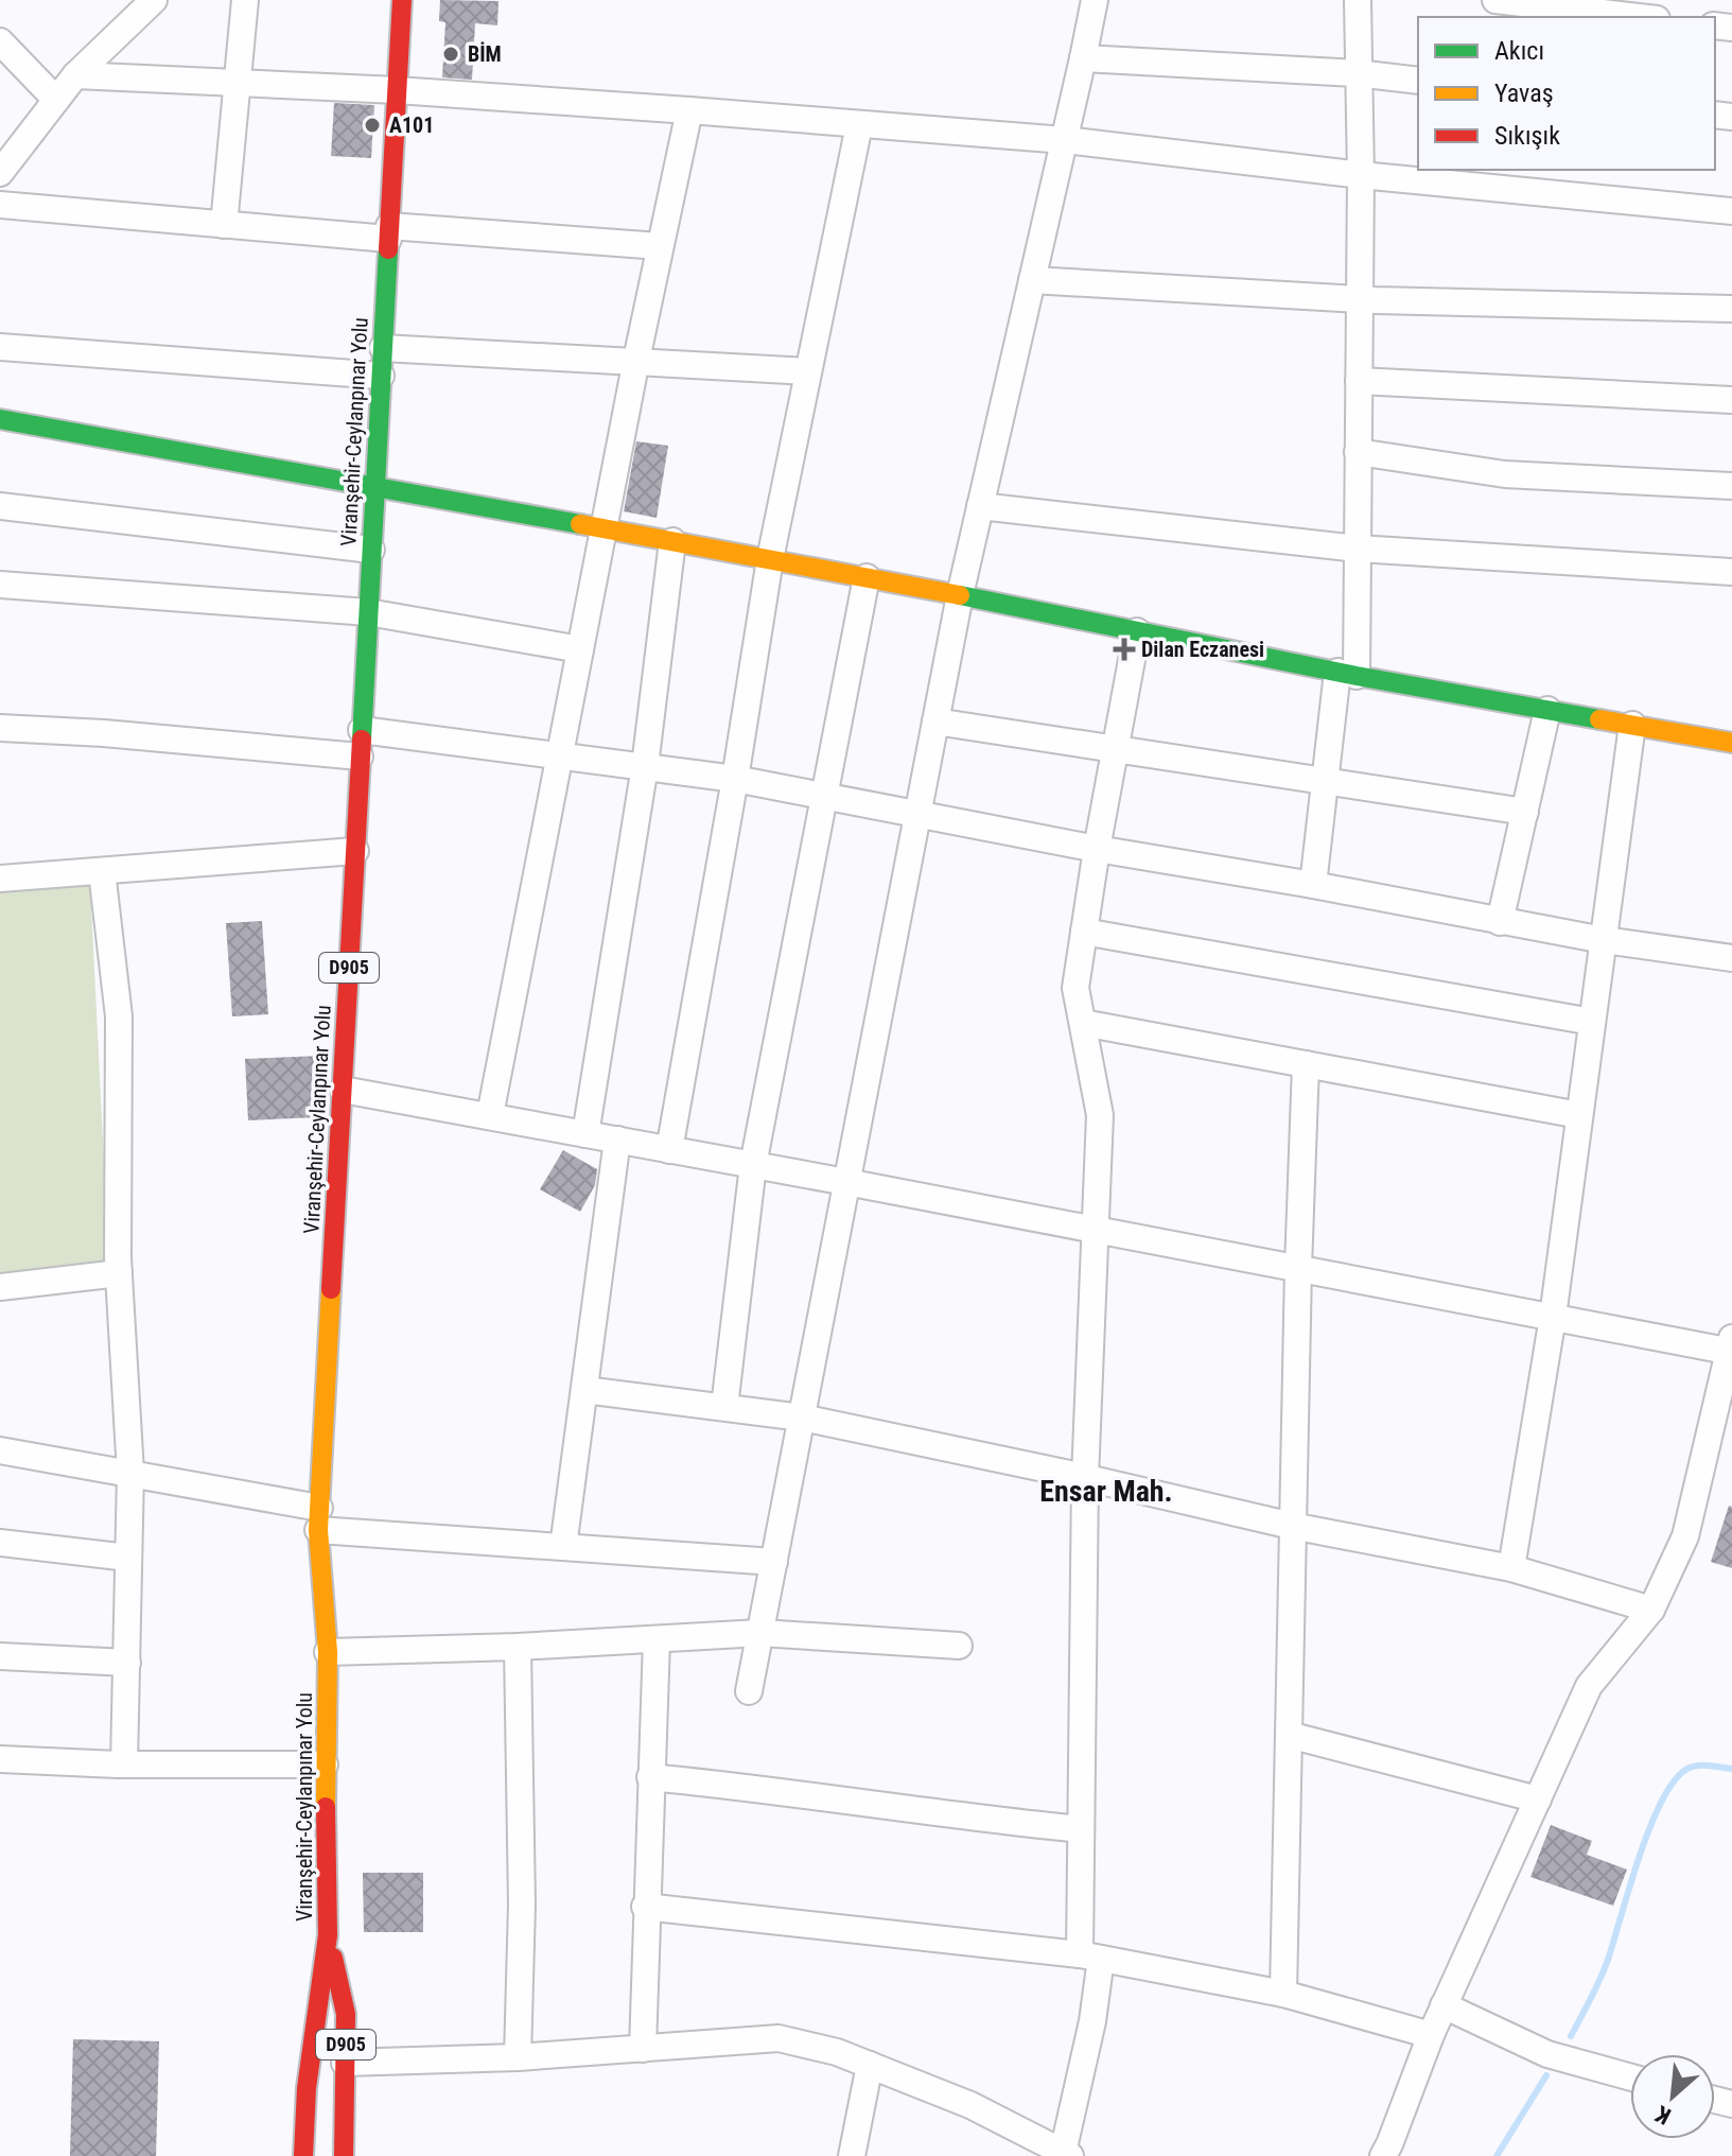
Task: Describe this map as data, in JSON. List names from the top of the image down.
{
  "streets": {
    "main road": ["Viranşehir-Ceylanpınar Yolu", "D905"]
  },
  "districts": ["Ensar Mah."],
  "places": {
    "other": ["BİM", "A101"],
    "health": ["Dilan Eczanesi"]
  },
  "legend": ["Akıcı", "Yavaş", "Sıkışık"],
  "north": "bottom left"
}
